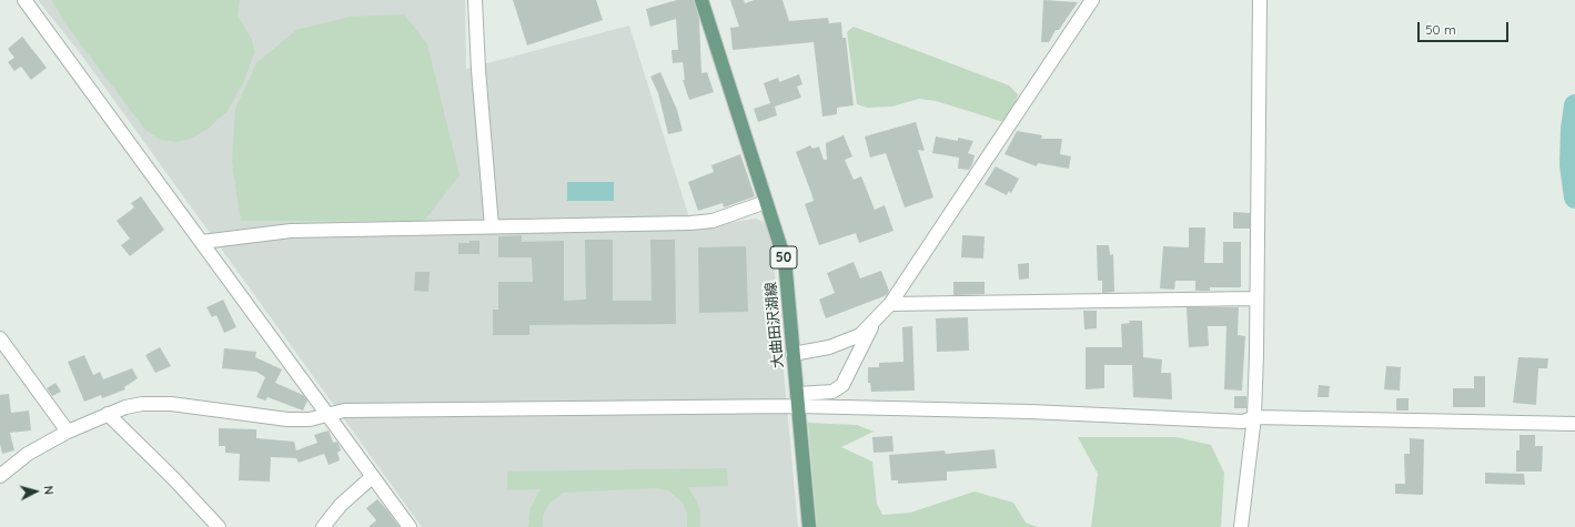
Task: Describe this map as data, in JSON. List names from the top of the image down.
{
  "streets": {
    "main road": ["50", "大曲田沢湖線"]
  },
  "scale_bar": "50 m",
  "north": "right"
}
